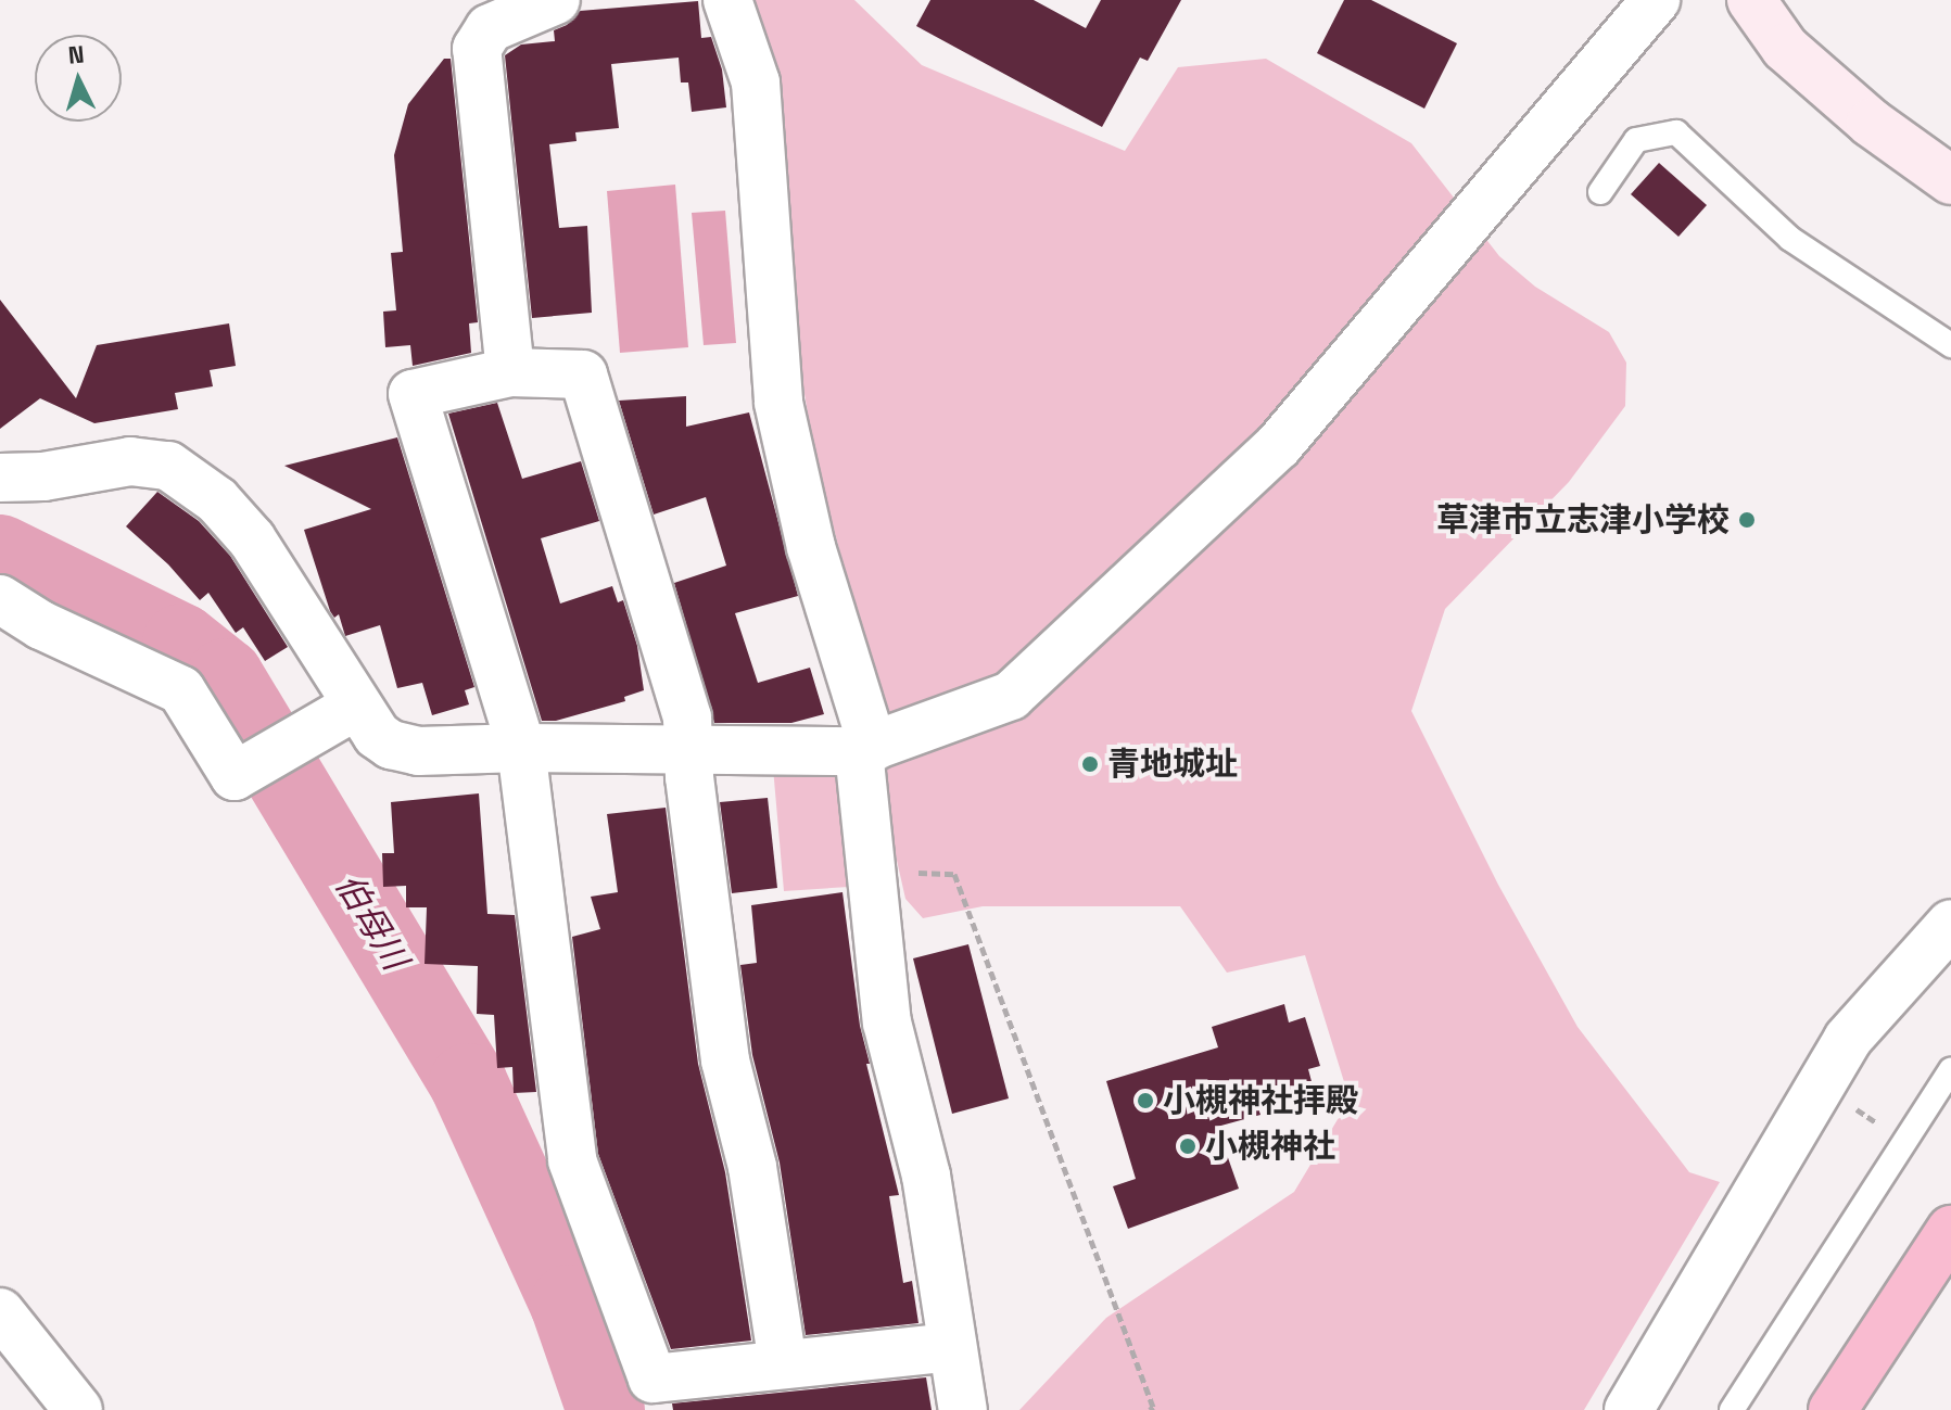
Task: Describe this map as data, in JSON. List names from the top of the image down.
{
  "water": ["伯母川"],
  "places": [
    "草津市立志津小学校",
    "青地城址",
    "小槻神社拝殿",
    "小槻神社"
  ],
  "north": "top"
}
